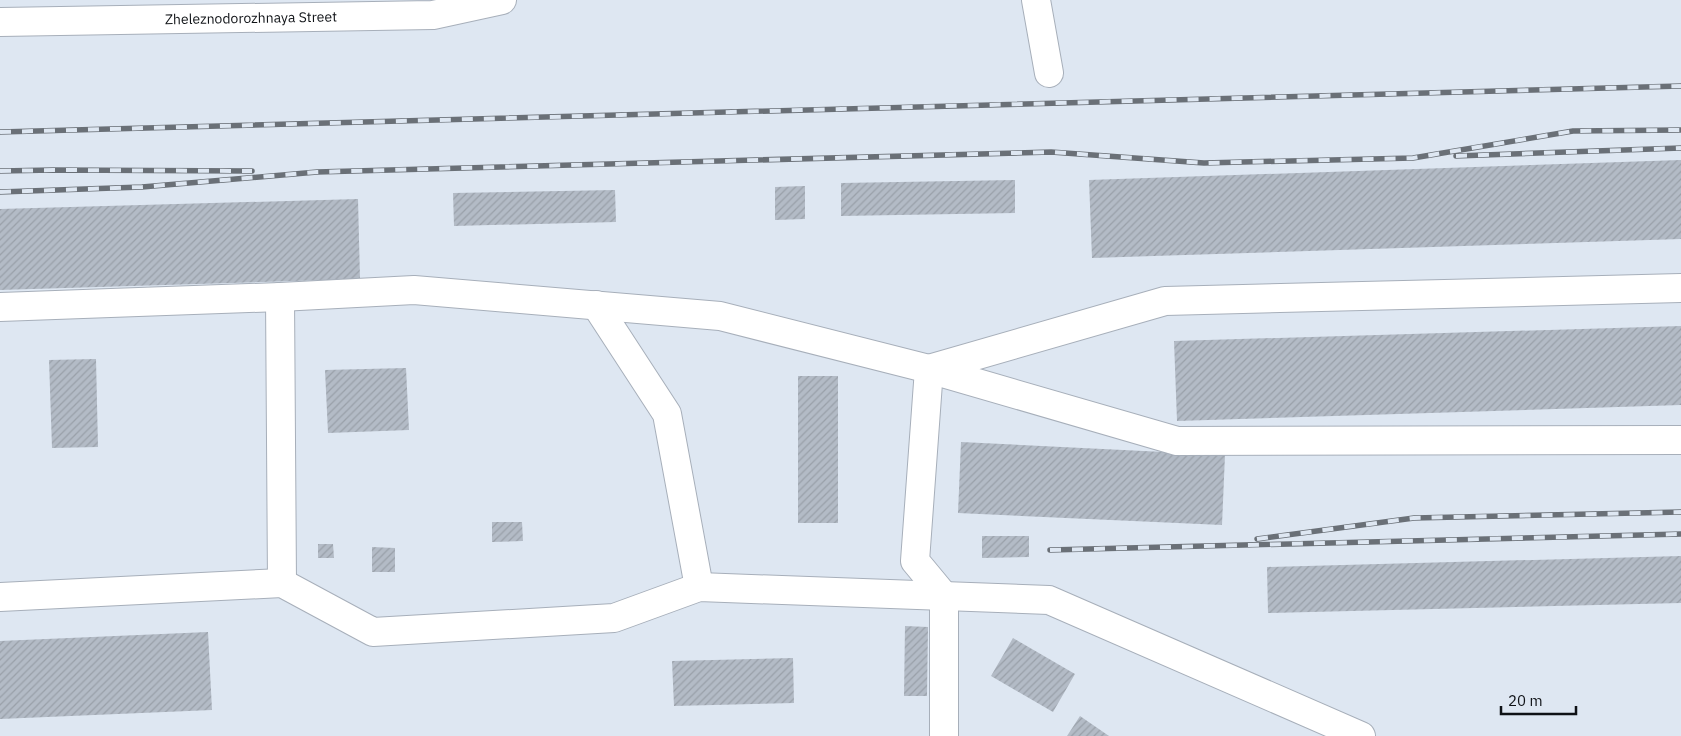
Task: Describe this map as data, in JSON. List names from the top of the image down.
{
  "streets": {
    "street": ["Zheleznodorozhnaya Street"]
  },
  "scale_bar": "20 m"
}
